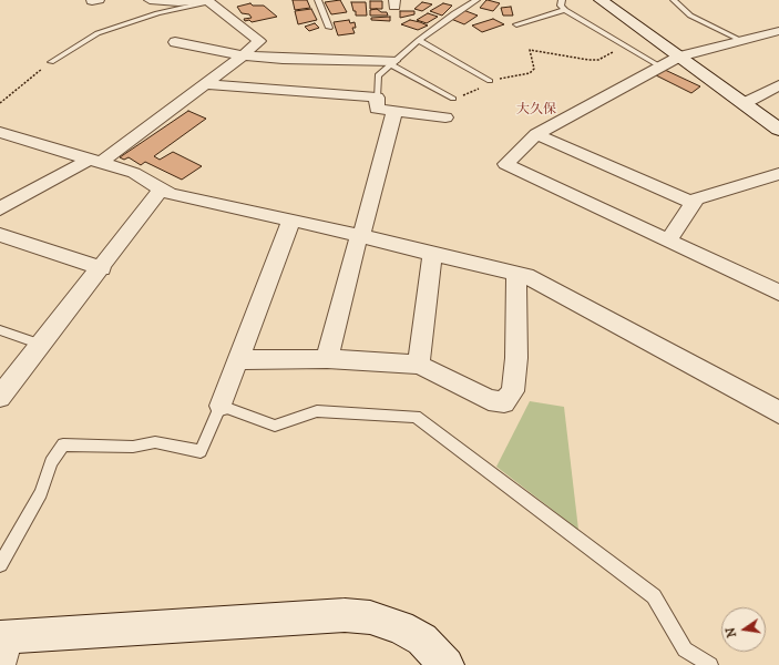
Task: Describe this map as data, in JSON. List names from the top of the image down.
{
  "districts": ["大久保"],
  "north": "left"
}
